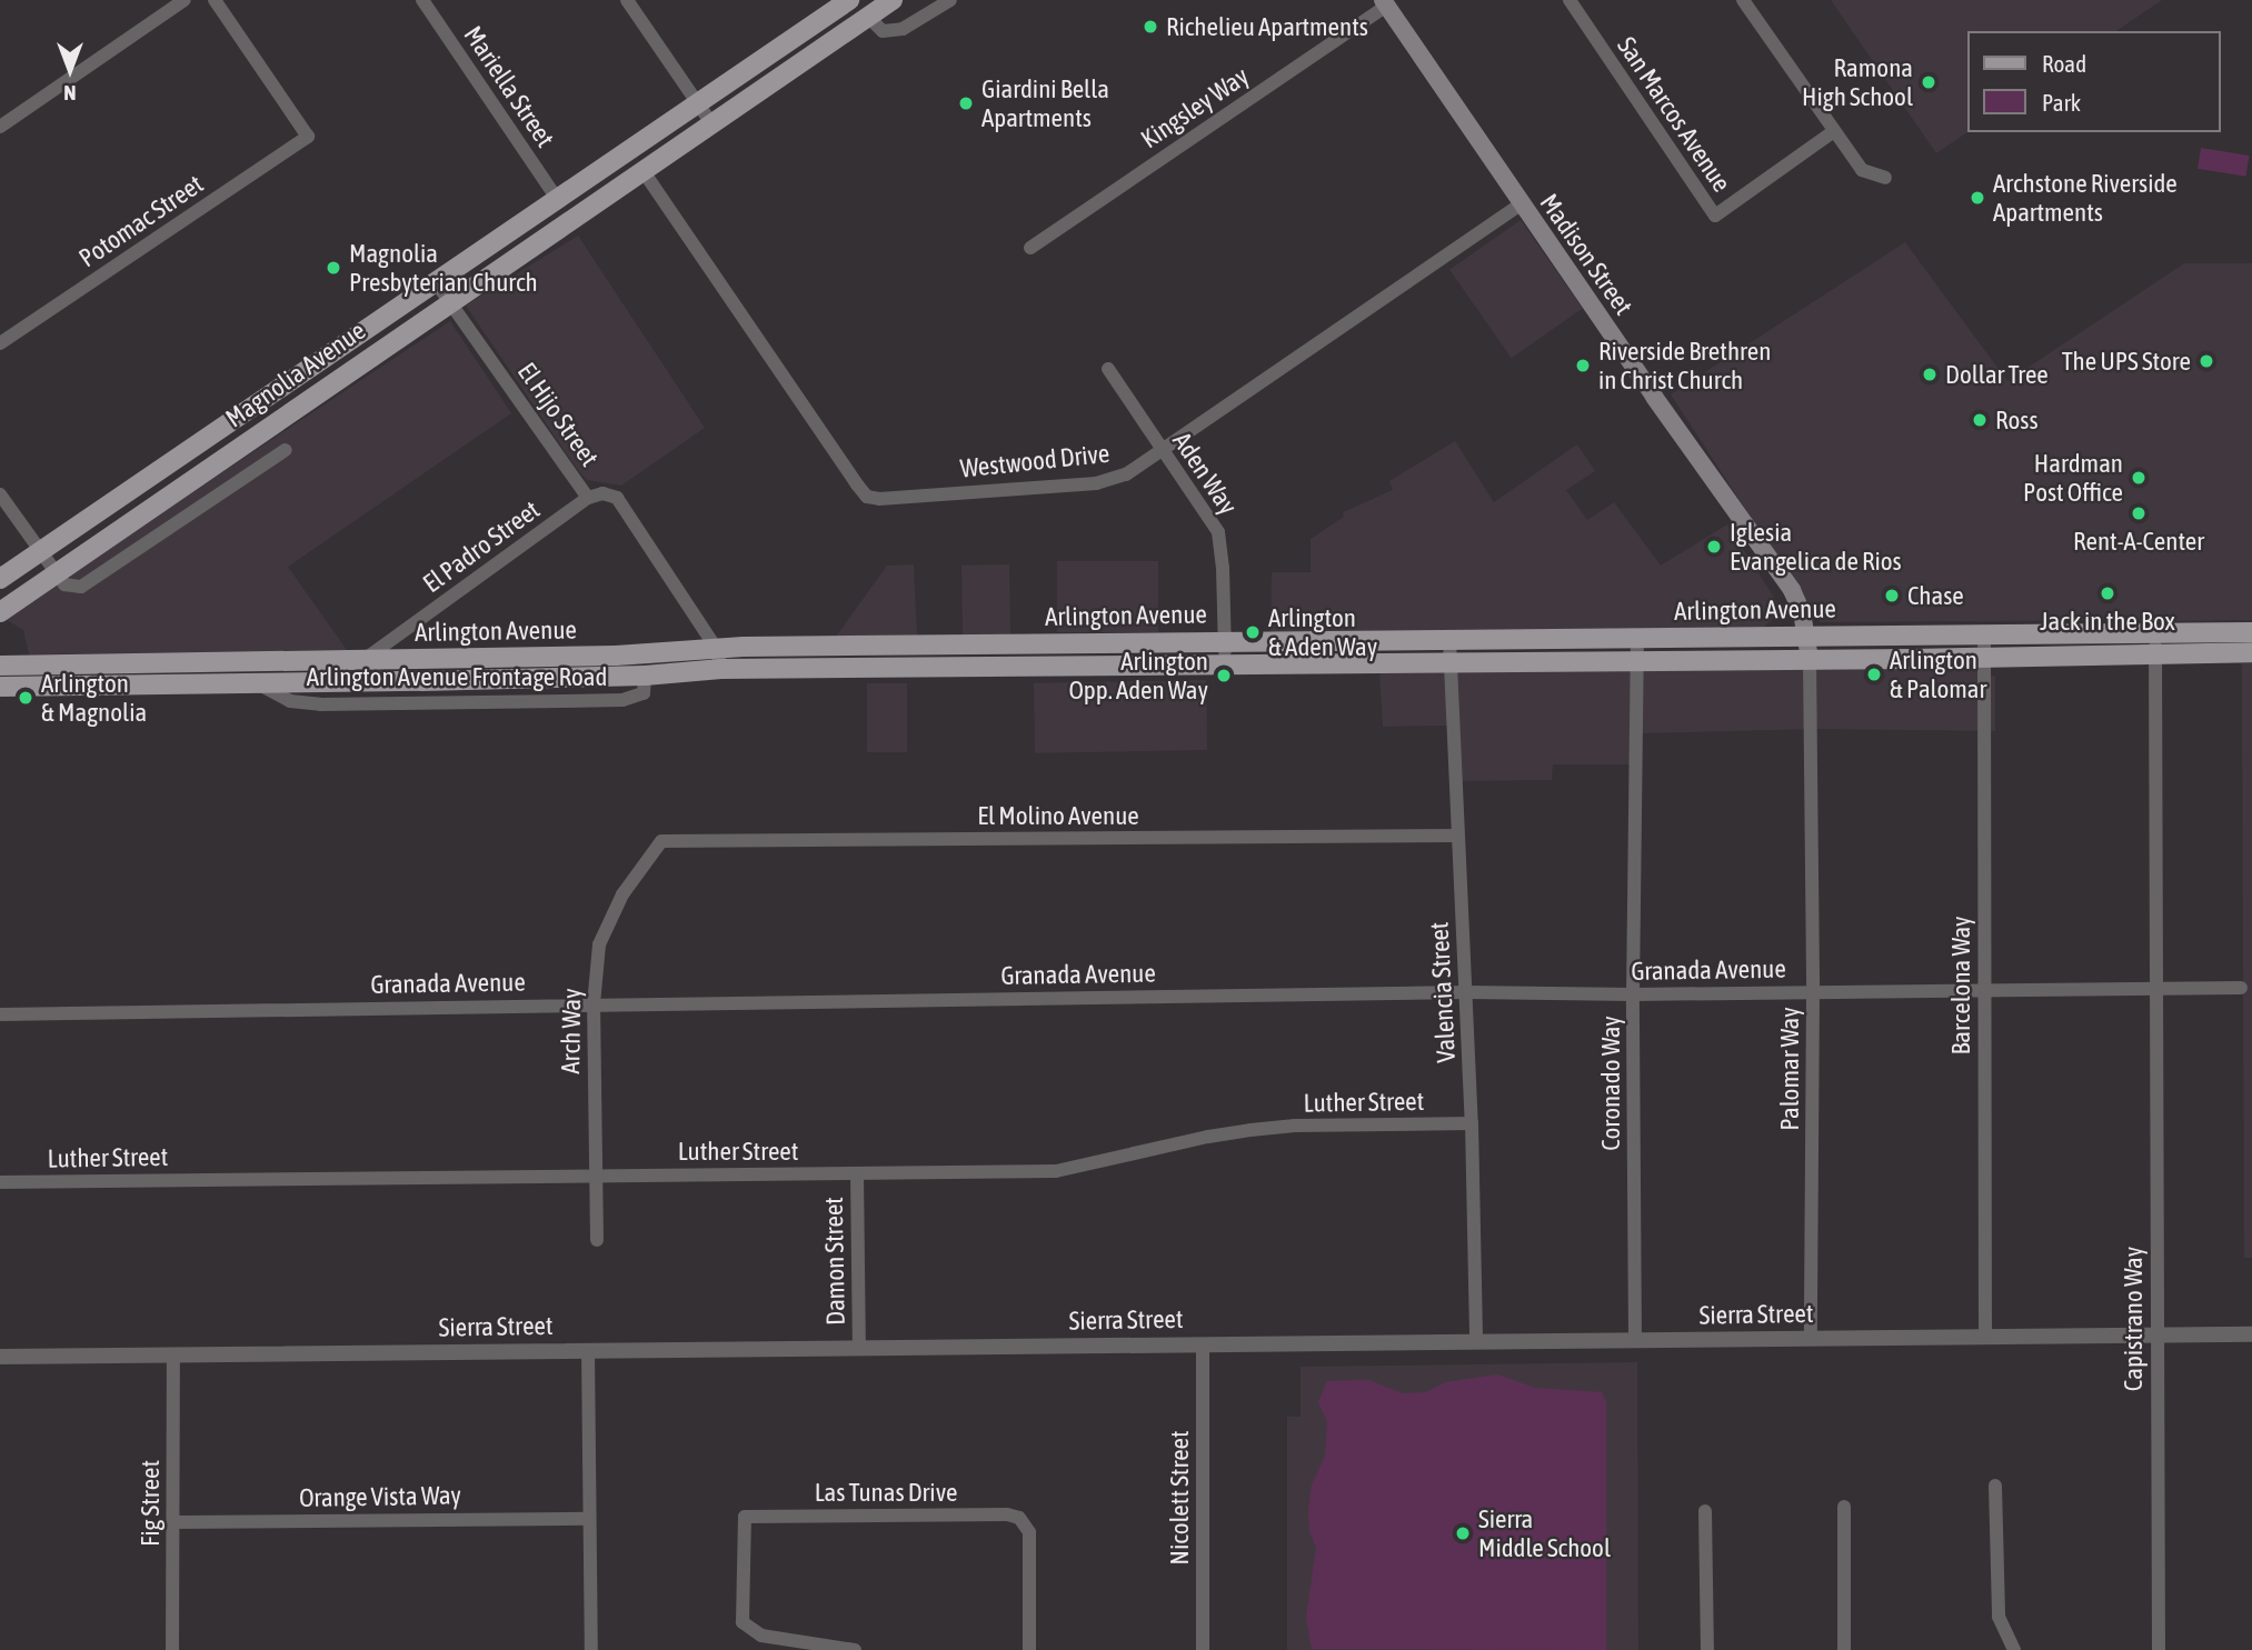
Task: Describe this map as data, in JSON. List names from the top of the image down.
{
  "streets": {
    "main road": ["Madison Street", "Magnolia Avenue", "Arlington Avenue"],
    "street": [
      "Mariella Street",
      "Kingsley Way",
      "San Marcos Avenue",
      "Potomac Street",
      "El Hijo Street",
      "Westwood Drive",
      "Aden Way",
      "El Padro Street",
      "Arlington Avenue Frontage Road",
      "El Molino Avenue",
      "Granada Avenue",
      "Barcelona Way",
      "Valencia Street",
      "Arch Way",
      "Palomar Way",
      "Coronado Way",
      "Luther Street",
      "Damon Street",
      "Sierra Street",
      "Capistrano Way",
      "Las Tunas Drive",
      "Orange Vista Way",
      "Nicolett Street",
      "Fig Street"
    ]
  },
  "crossings": [
    ["Mariella Street", "Magnolia Avenue"],
    ["Kingsley Way", "Madison Street"],
    ["Madison Street", "Westwood Drive"],
    ["Madison Street", "Arlington Avenue"],
    ["Madison Street", "Palomar Way"],
    ["Magnolia Avenue", "El Hijo Street"],
    ["Magnolia Avenue", "Westwood Drive"],
    ["El Hijo Street", "El Padro Street"],
    ["El Hijo Street", "Arlington Avenue"],
    ["Westwood Drive", "Aden Way"],
    ["Aden Way", "Arlington Avenue"],
    ["El Padro Street", "Arlington Avenue"],
    ["Arlington Avenue", "Arlington Avenue Frontage Road"],
    ["Arlington Avenue", "Barcelona Way"],
    ["Arlington Avenue", "Valencia Street"],
    ["Arlington Avenue", "Palomar Way"],
    ["Arlington Avenue", "Coronado Way"],
    ["Arlington Avenue", "Capistrano Way"],
    ["El Molino Avenue", "Valencia Street"],
    ["El Molino Avenue", "Arch Way"],
    ["Granada Avenue", "Barcelona Way"],
    ["Granada Avenue", "Valencia Street"],
    ["Granada Avenue", "Arch Way"],
    ["Granada Avenue", "Palomar Way"],
    ["Granada Avenue", "Coronado Way"],
    ["Granada Avenue", "Capistrano Way"],
    ["Barcelona Way", "Sierra Street"],
    ["Valencia Street", "Luther Street"],
    ["Valencia Street", "Sierra Street"],
    ["Arch Way", "Luther Street"],
    ["Palomar Way", "Sierra Street"],
    ["Coronado Way", "Sierra Street"],
    ["Luther Street", "Damon Street"],
    ["Damon Street", "Sierra Street"],
    ["Sierra Street", "Capistrano Way"],
    ["Sierra Street", "Nicolett Street"],
    ["Sierra Street", "Fig Street"],
    ["Orange Vista Way", "Fig Street"]
  ],
  "places": [
    "Richelieu Apartments",
    "Ramona High School",
    "Giardini Bella Apartments",
    "Archstone Riverside Apartments",
    "Magnolia Presbyterian Church",
    "The UPS Store",
    "Riverside Brethren in Christ Church",
    "Dollar Tree",
    "Ross",
    "Hardman Post Office",
    "Rent-A-Center",
    "Iglesia Evangelica de Rios",
    "Jack in the Box",
    "Chase",
    "Arlington & Aden Way",
    "Arlington & Palomar",
    "Arlington Opp. Aden Way",
    "Arlington & Magnolia",
    "Sierra Middle School"
  ],
  "legend": ["Road", "Park"],
  "north": "bottom"
}
